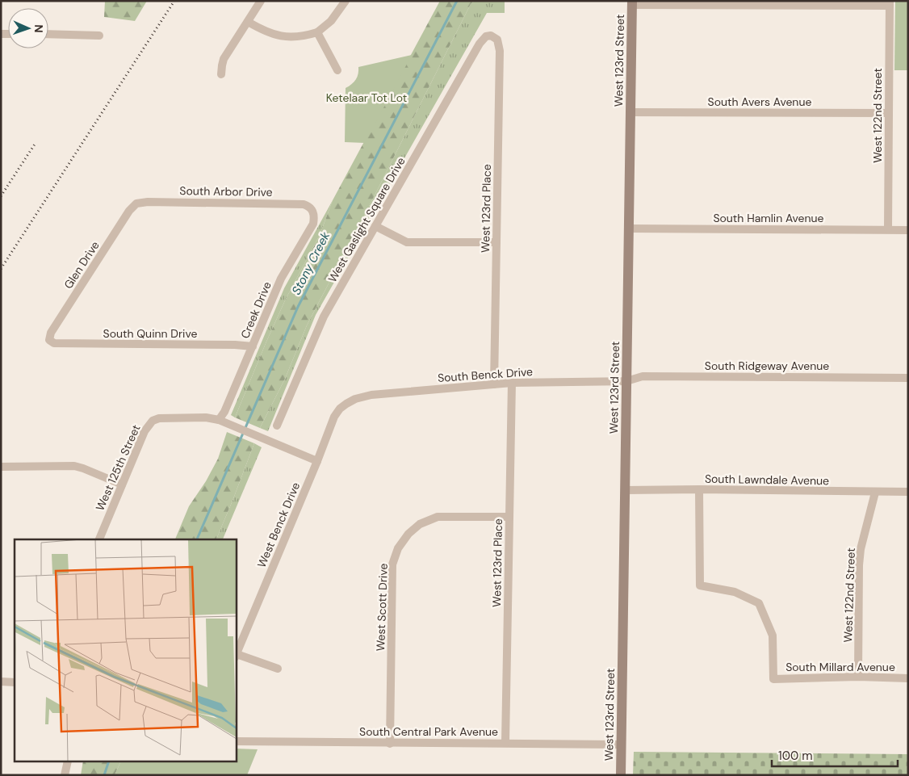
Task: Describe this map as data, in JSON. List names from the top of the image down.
{
  "streets": {
    "street": [
      "West 123rd Street",
      "South Avers Avenue",
      "West 122nd Street",
      "South Arbor Drive",
      "West 123rd Place",
      "South Hamlin Avenue",
      "West Gaslight Square Drive",
      "Glen Drive",
      "Creek Drive",
      "South Quinn Drive",
      "South Ridgeway Avenue",
      "South Benck Drive",
      "West 125th Street",
      "South Lawndale Avenue",
      "West Benck Drive",
      "West Scott Drive",
      "South Millard Avenue",
      "South Central Park Avenue"
    ]
  },
  "crossings": [
    ["West 123rd Street", "South Avers Avenue"],
    ["West 123rd Street", "South Hamlin Avenue"],
    ["West 123rd Street", "South Ridgeway Avenue"],
    ["West 123rd Street", "South Benck Drive"],
    ["West 123rd Street", "South Lawndale Avenue"],
    ["West 123rd Street", "South Central Park Avenue"],
    ["South Avers Avenue", "West 122nd Street"],
    ["West 122nd Street", "South Hamlin Avenue"],
    ["West 122nd Street", "South Lawndale Avenue"],
    ["West 122nd Street", "South Millard Avenue"],
    ["South Arbor Drive", "Glen Drive"],
    ["South Arbor Drive", "Creek Drive"],
    ["West 123rd Place", "West Gaslight Square Drive"],
    ["West 123rd Place", "South Benck Drive"],
    ["West 123rd Place", "West Scott Drive"],
    ["West 123rd Place", "South Central Park Avenue"],
    ["Glen Drive", "South Quinn Drive"],
    ["Creek Drive", "South Quinn Drive"],
    ["Creek Drive", "West 125th Street"],
    ["South Ridgeway Avenue", "South Benck Drive"],
    ["South Benck Drive", "West Benck Drive"],
    ["West 125th Street", "West Benck Drive"],
    ["South Lawndale Avenue", "South Millard Avenue"],
    ["West Scott Drive", "South Central Park Avenue"]
  ],
  "water": ["Stony Creek"],
  "parks": ["Ketelaar Tot Lot"],
  "scale_bar": "100 m",
  "north": "right"
}
